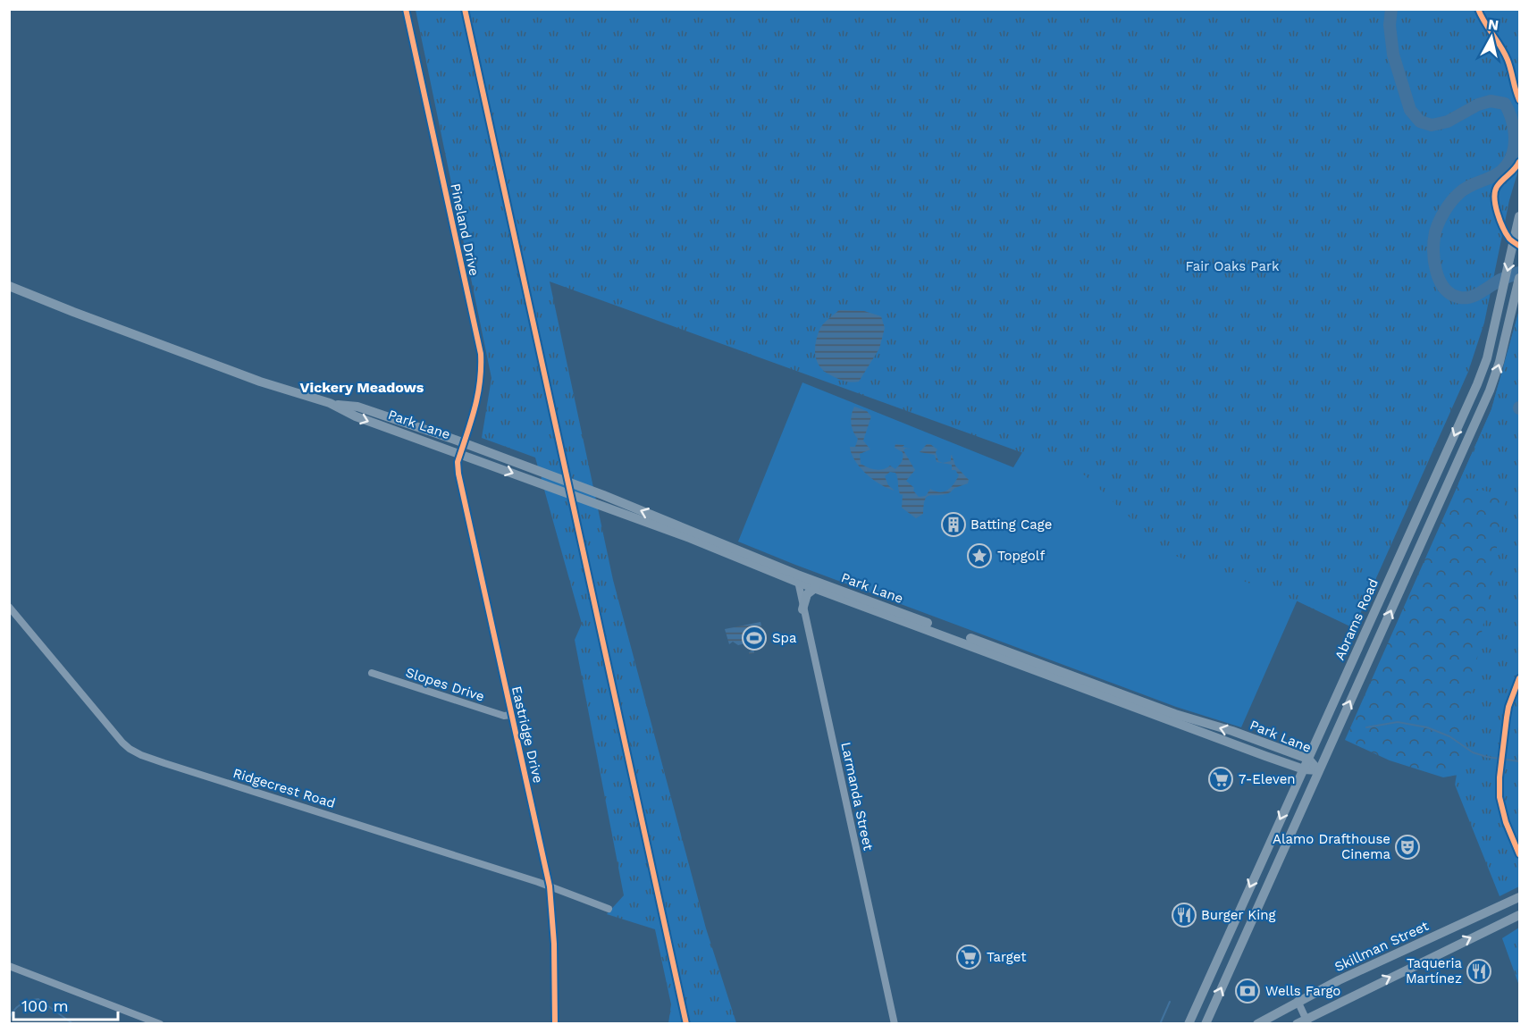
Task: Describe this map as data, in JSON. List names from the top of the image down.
{
  "streets": {
    "main road": ["Park Lane", "Abrams Road", "Skillman Street"],
    "street": [
      "Pineland Drive",
      "Slopes Drive",
      "Eastridge Drive",
      "Ridgecrest Road",
      "Larmanda Street"
    ]
  },
  "crossings": [
    ["Pineland Drive", "Park Lane"],
    ["Pineland Drive", "Eastridge Drive"],
    ["Park Lane", "Abrams Road"],
    ["Park Lane", "Eastridge Drive"],
    ["Park Lane", "Larmanda Street"],
    ["Slopes Drive", "Eastridge Drive"],
    ["Eastridge Drive", "Ridgecrest Road"]
  ],
  "districts": ["Vickery Meadows"],
  "parks": ["Fair Oaks Park"],
  "places": {
    "building": ["Batting Cage"],
    "place": ["Topgolf"],
    "sports": ["Spa"],
    "supermarket": ["7-Eleven", "Target"],
    "theatre": ["Alamo Drafthouse Cinema"],
    "restaurant": ["Burger King", "Taqueria Martínez"],
    "bank": ["Wells Fargo"]
  },
  "scale_bar": "100 m",
  "north": "top"
}
